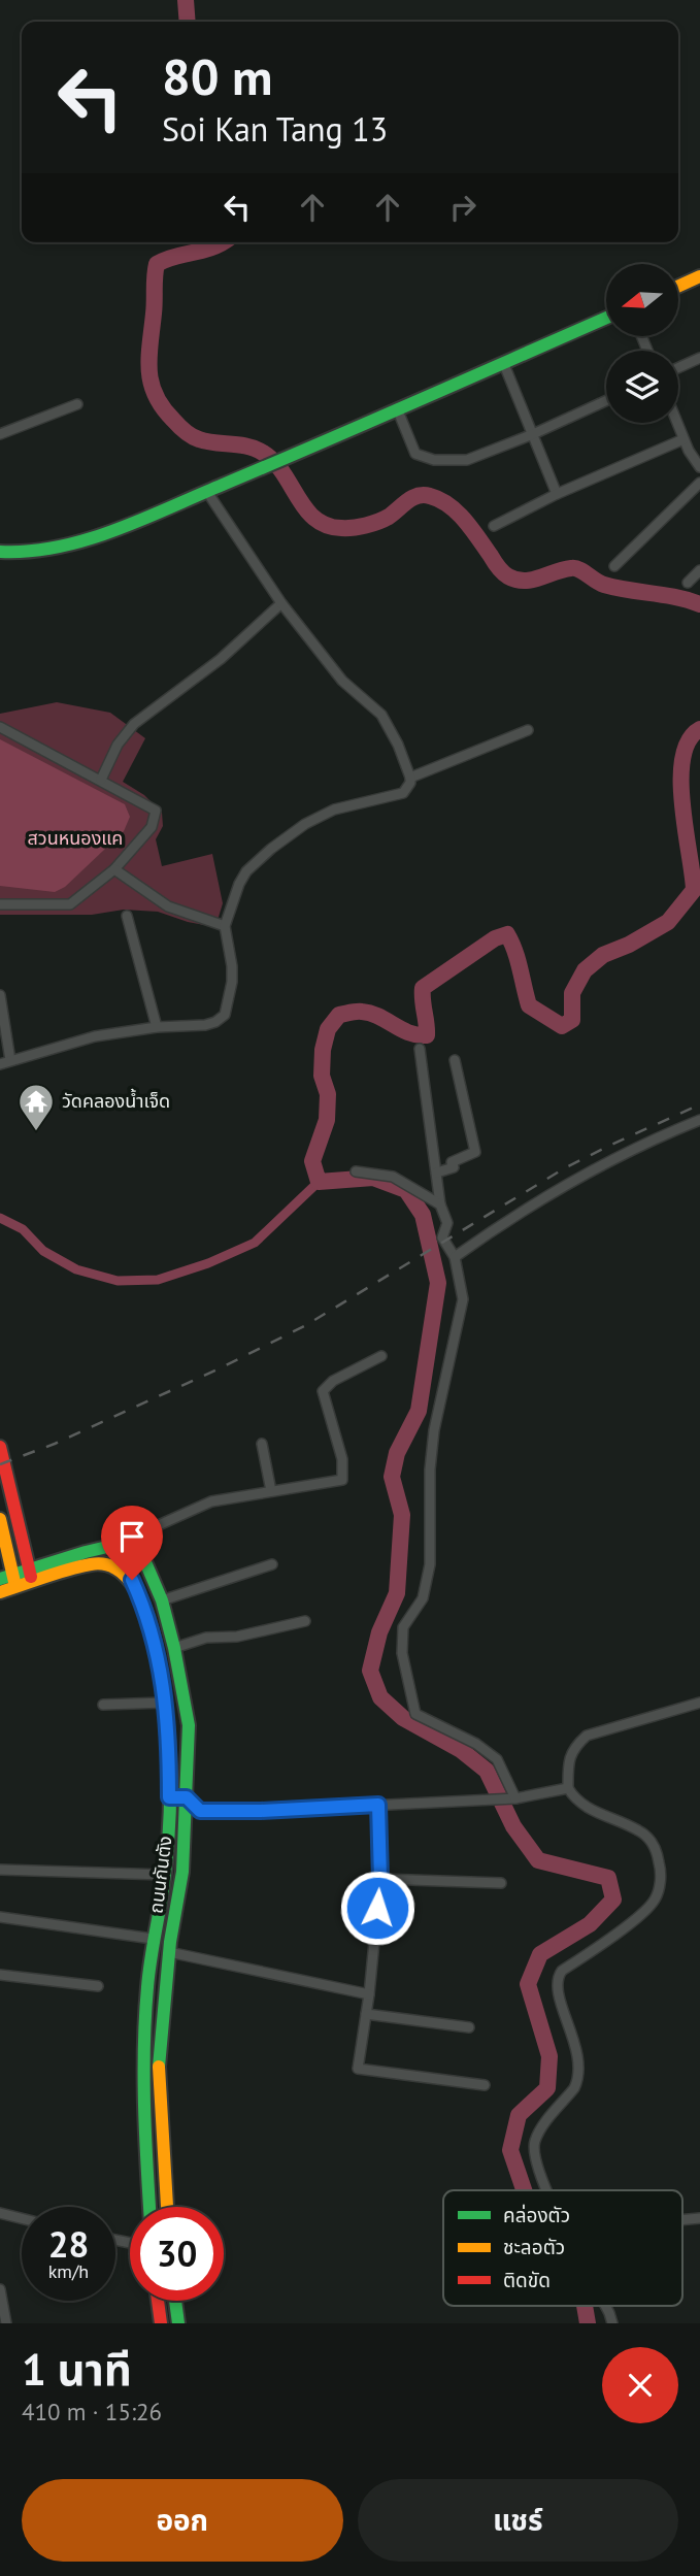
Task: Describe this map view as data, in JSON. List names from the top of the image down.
{
  "streets": {
    "main road": ["ถนนกันตัง"]
  },
  "parks": ["สวนหนองแค"],
  "places": {
    "temple": ["วัดคลองน้ำเจ็ด"]
  },
  "legend": ["คล่องตัว", "ชะลอตัว", "ติดขัด"],
  "north": "left",
  "page": {
    "turn": ["80 m", "Soi Kan Tang 13"],
    "speed": "28 km/h",
    "limit": "30",
    "heading": ["1 นาที", "410 m · 15:26"],
    "buttons": ["ออก", "แชร์"]
  }
}
